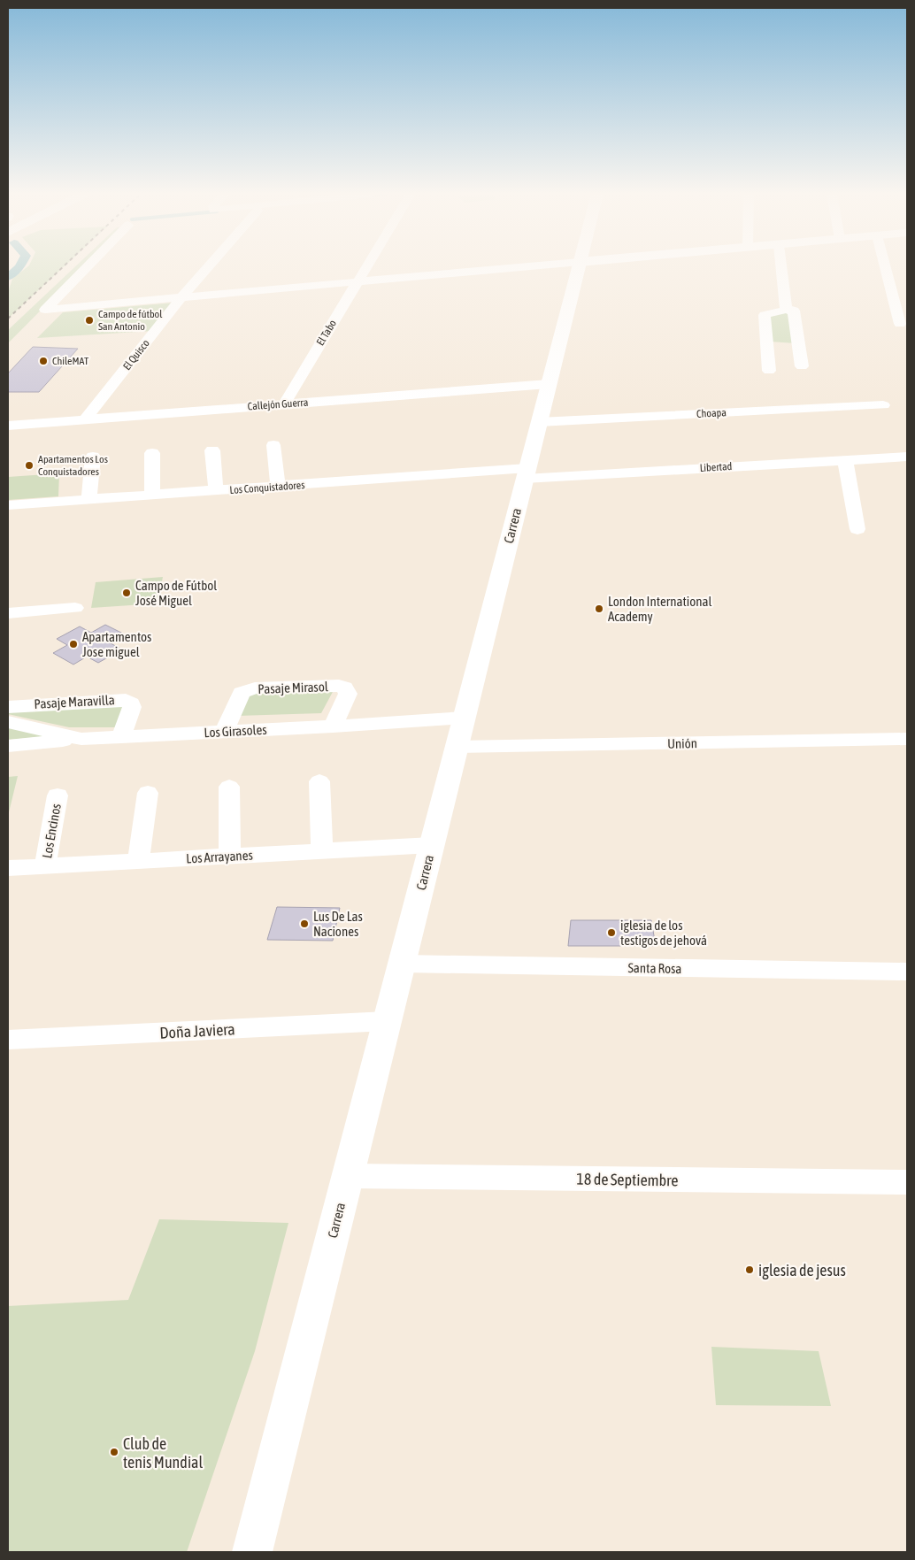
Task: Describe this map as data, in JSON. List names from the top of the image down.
{
  "streets": {
    "main road": ["Carrera"],
    "street": [
      "El Tabo",
      "El Quisco",
      "Callejón Guerra",
      "Choapa",
      "Libertad",
      "Los Conquistadores",
      "Pasaje Mirasol",
      "Pasaje Maravilla",
      "Los Girasoles",
      "Unión",
      "Los Encinos",
      "Los Arrayanes",
      "Santa Rosa",
      "Doña Javiera",
      "18 de Septiembre"
    ]
  },
  "crossings": [
    ["El Tabo", "Callejón Guerra"],
    ["El Quisco", "Callejón Guerra"],
    ["Callejón Guerra", "Carrera"],
    ["Choapa", "Carrera"],
    ["Libertad", "Los Conquistadores"],
    ["Libertad", "Carrera"],
    ["Los Conquistadores", "Carrera"],
    ["Carrera", "Los Girasoles"],
    ["Carrera", "Unión"],
    ["Carrera", "Los Arrayanes"],
    ["Carrera", "Santa Rosa"],
    ["Carrera", "Doña Javiera"],
    ["Carrera", "18 de Septiembre"],
    ["Pasaje Mirasol", "Los Girasoles"],
    ["Pasaje Maravilla", "Los Girasoles"],
    ["Los Encinos", "Los Arrayanes"]
  ],
  "places": [
    "Campo de fútbol San Antonio",
    "ChileMAT",
    "Apartamentos Los Conquistadores",
    "Campo de Fútbol José Miguel",
    "London International Academy",
    "Apartamentos Jose miguel",
    "Lus De Las Naciones",
    "iglesia de los testigos de jehová",
    "iglesia de jesus",
    "Club de tenis Mundial"
  ]
}
